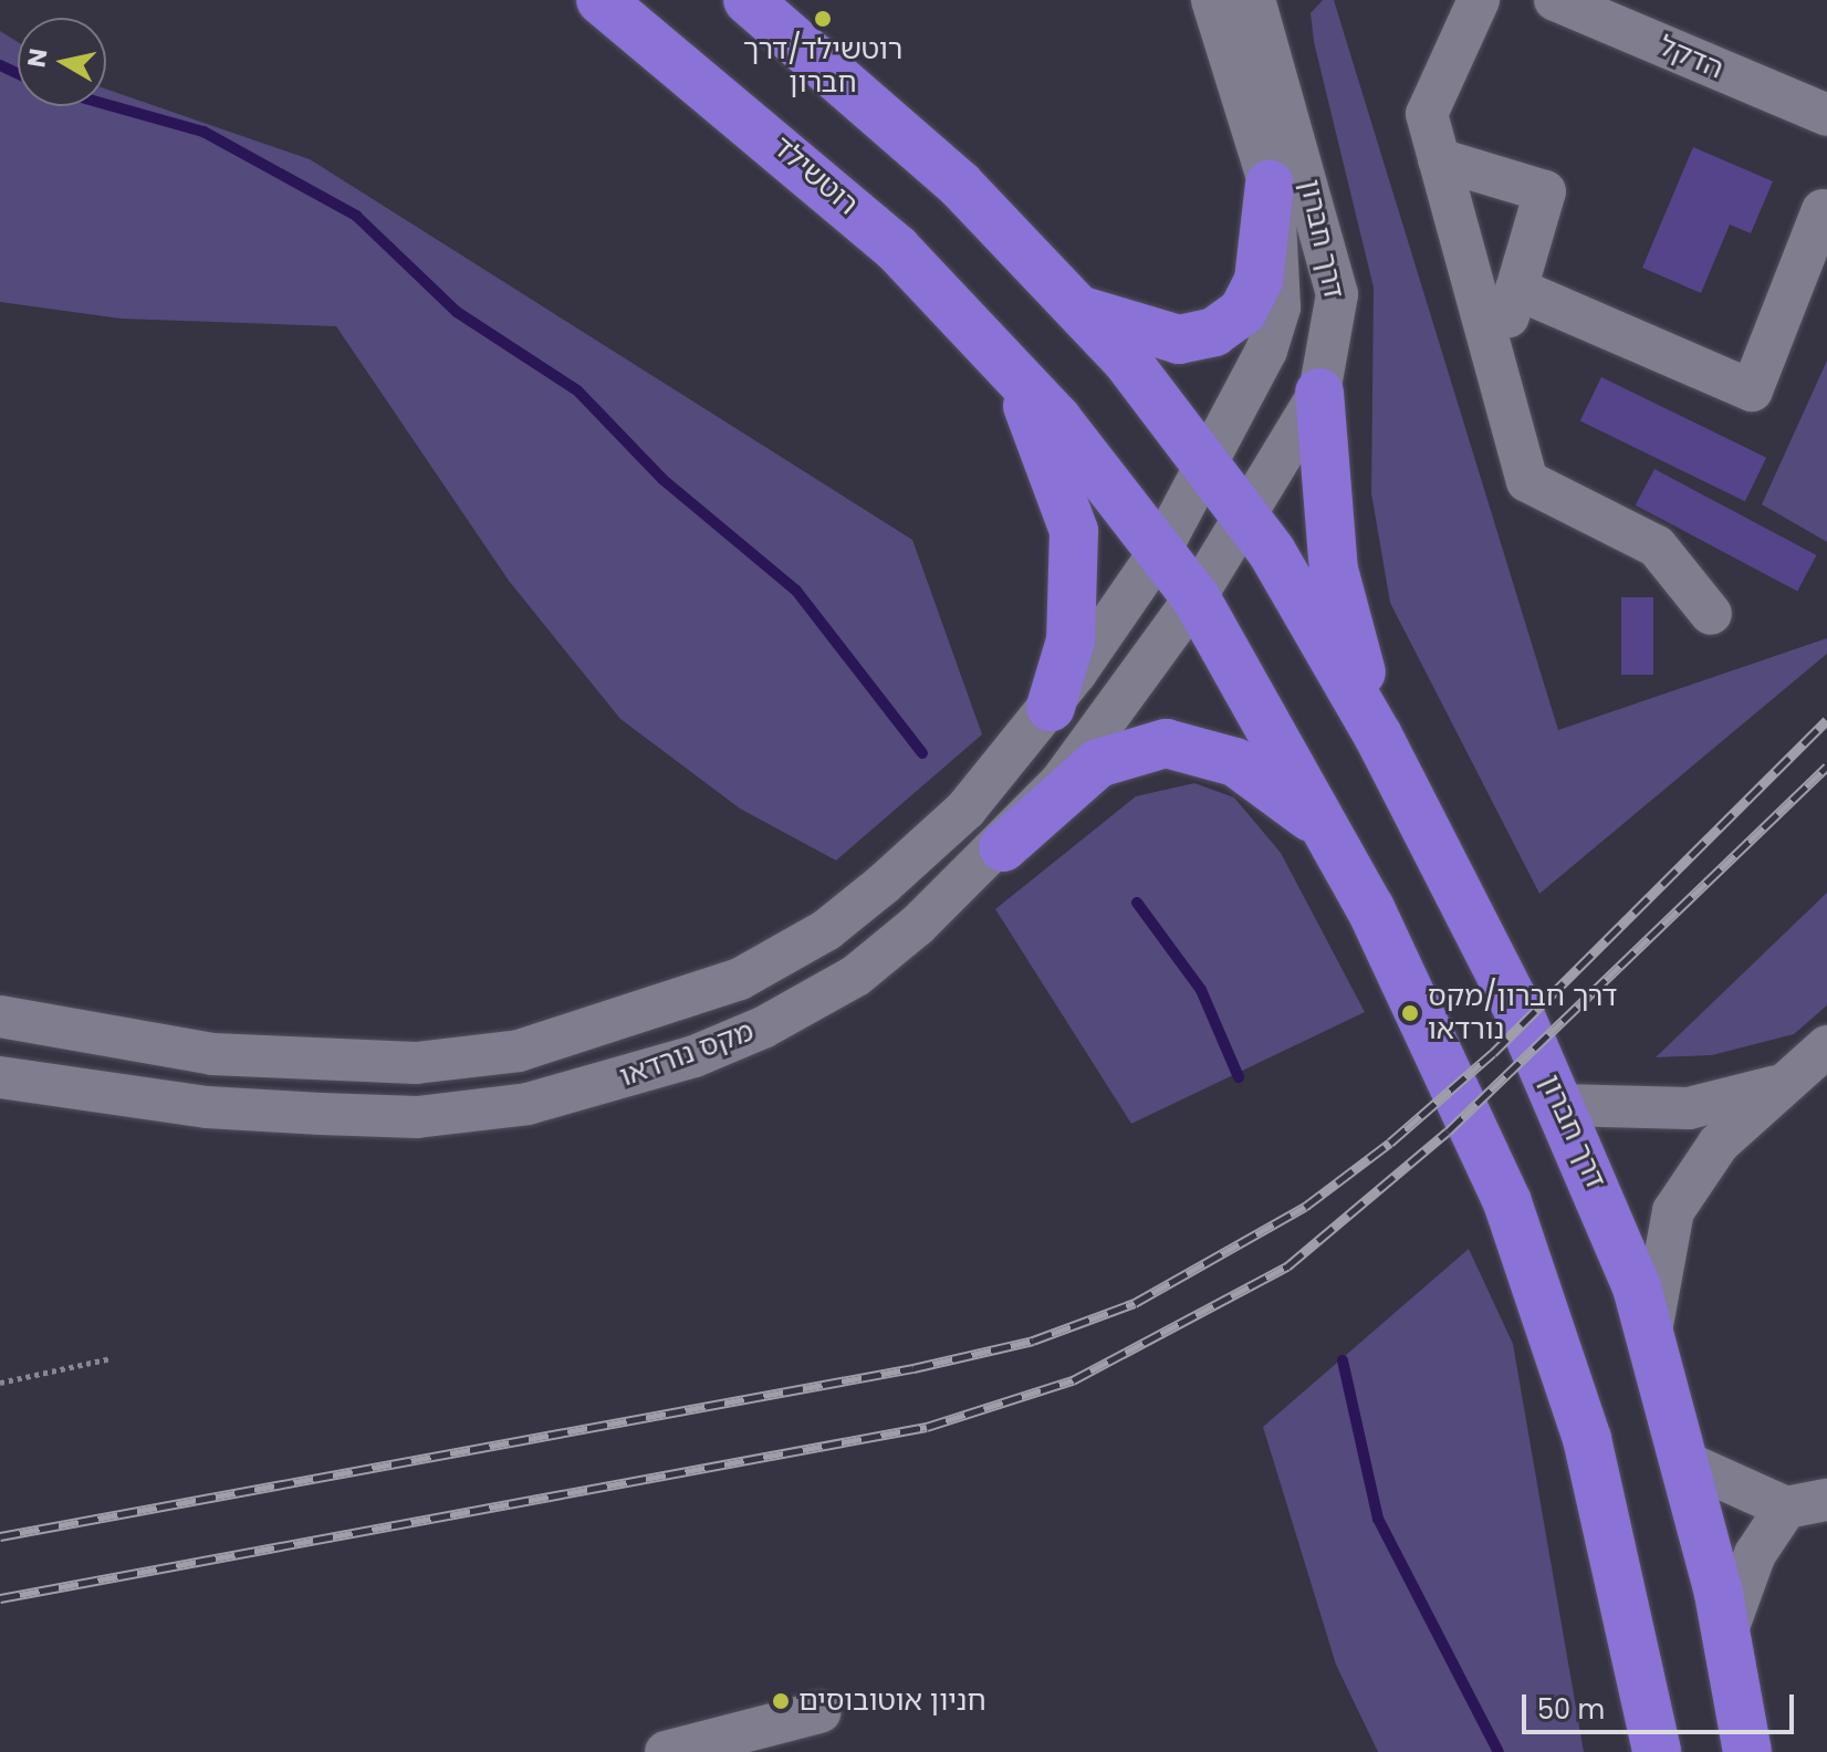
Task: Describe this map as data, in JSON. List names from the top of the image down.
{
  "streets": {
    "highway": ["רוטשילד", "דרך חברון"],
    "street": ["הדקל", "מקס נורדאו"]
  },
  "crossings": [
    ["דרך חברון", "מקס נורדאו"]
  ],
  "places": ["רוטשילד/דרך חברון", "דרך חברון/מקס נורדאו", "חניון אוטובוסים"],
  "scale_bar": "50 m",
  "north": "left"
}
